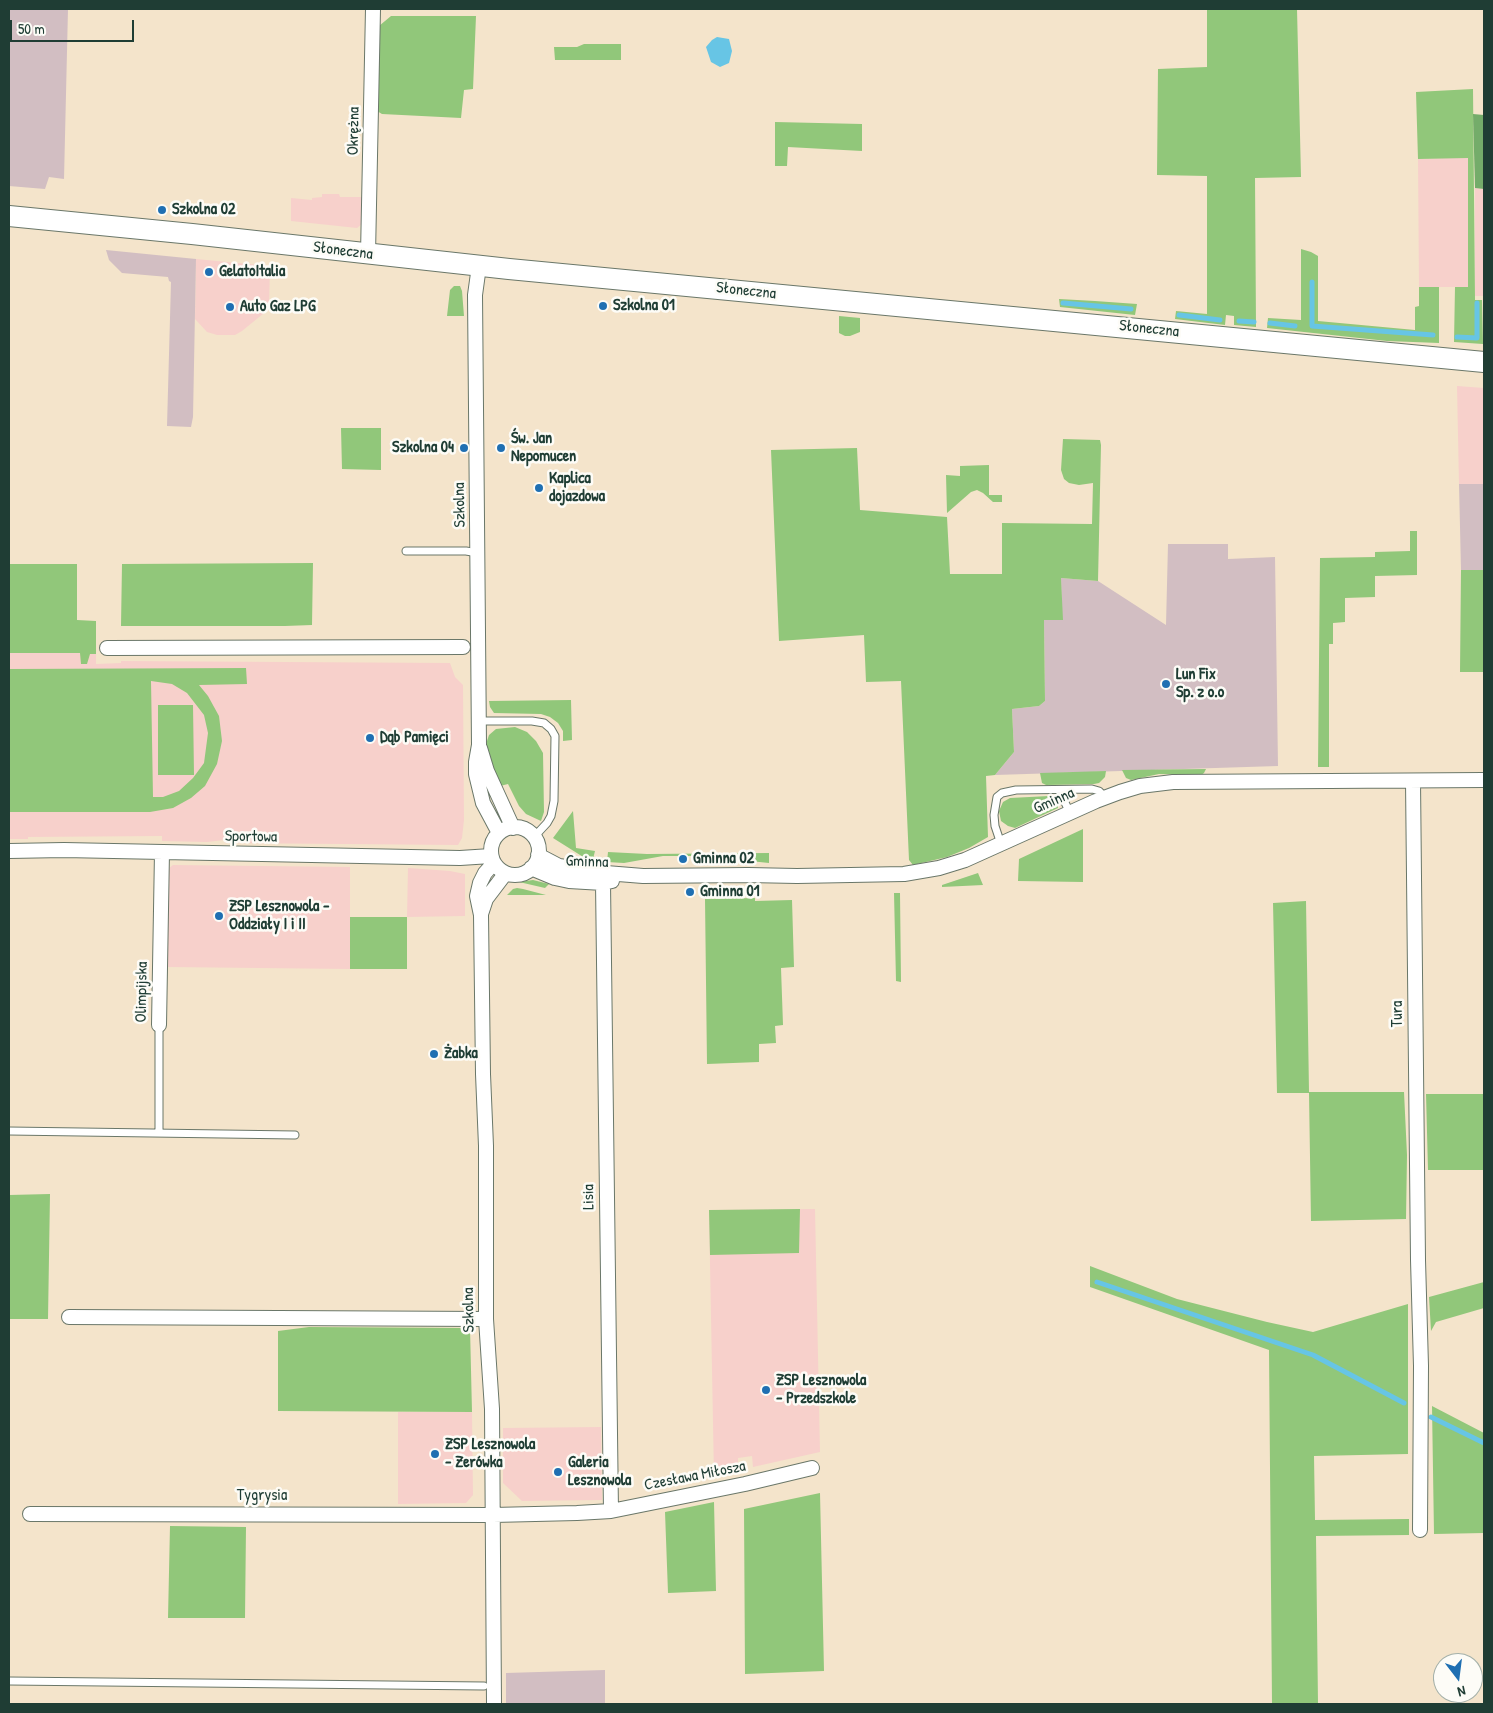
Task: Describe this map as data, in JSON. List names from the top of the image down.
{
  "streets": {
    "main road": ["Słoneczna"],
    "street": [
      "Okrężna",
      "Szkolna",
      "Gminna",
      "Sportowa",
      "Olimpijska",
      "Tura",
      "Lisia",
      "Czesława Miłosza",
      "Tygrysia"
    ]
  },
  "crossings": [
    ["Okrężna", "Słoneczna"],
    ["Słoneczna", "Szkolna"],
    ["Szkolna", "Gminna"],
    ["Szkolna", "Sportowa"],
    ["Szkolna", "Czesława Miłosza"],
    ["Szkolna", "Tygrysia"],
    ["Gminna", "Sportowa"],
    ["Gminna", "Tura"],
    ["Gminna", "Lisia"],
    ["Sportowa", "Olimpijska"],
    ["Lisia", "Czesława Miłosza"],
    ["Czesława Miłosza", "Tygrysia"]
  ],
  "places": [
    "Szkolna 02",
    "GelatoItalia",
    "Szkolna 01",
    "Auto Gaz LPG",
    "Szkolna 04",
    "Św. Jan Nepomucen",
    "Kaplica dojazdowa",
    "Lun Fix Sp. z o.o",
    "Dąb Pamięci",
    "Gminna 02",
    "Gminna 01",
    "ZSP Lesznowola - Oddziały I i II",
    "Żabka",
    "ZSP Lesznowola - Przedszkole",
    "ZSP Lesznowola - Zerówka",
    "Galeria Lesznowola"
  ],
  "scale_bar": "50 m",
  "north": "bottom"
}
